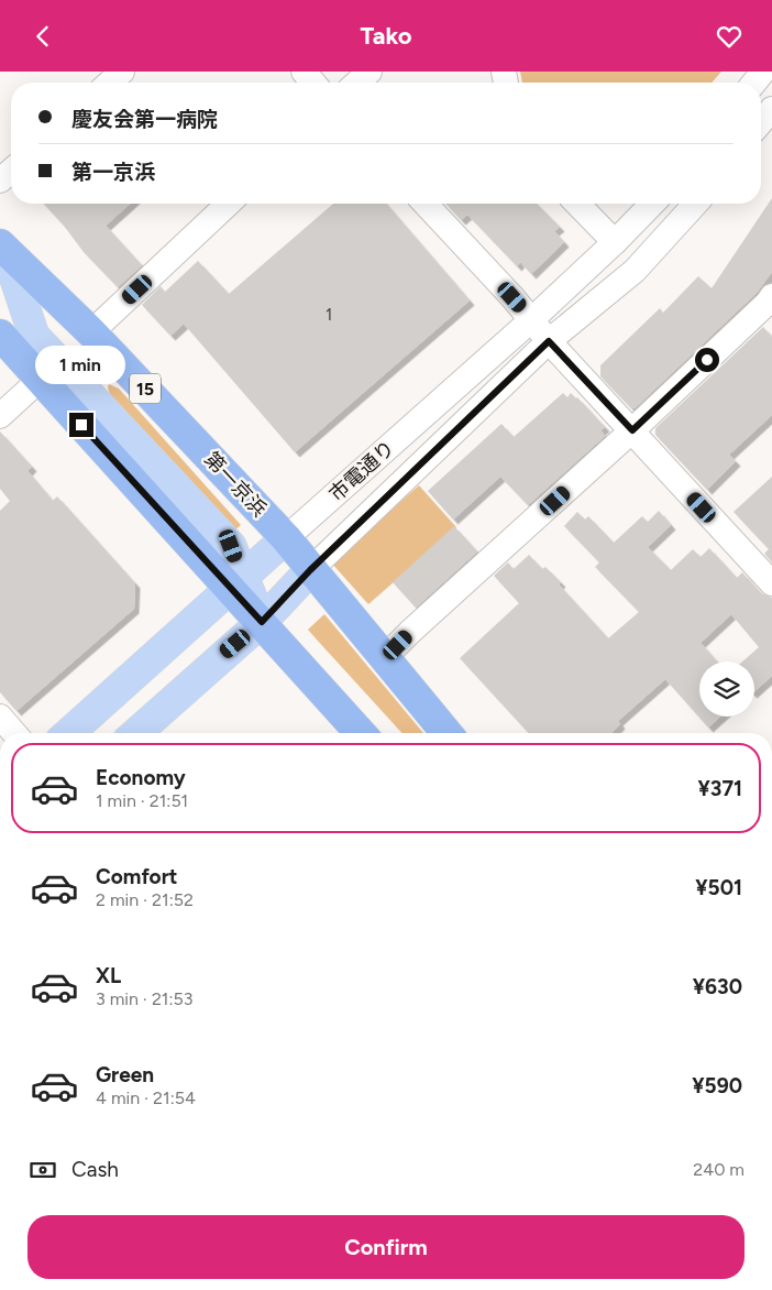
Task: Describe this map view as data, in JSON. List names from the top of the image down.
{
  "streets": {
    "highway": ["15", "第一京浜"],
    "main road": ["市電通り"]
  },
  "crossings": [
    ["市電通り", "第一京浜"]
  ],
  "house_numbers": ["1"],
  "page": {
    "header": "Tako",
    "banner": ["慶友会第一病院", "第一京浜"],
    "bubble": "1 min",
    "list": [
      {
        "name": "Economy",
        "note": "1 min · 21:51",
        "value": "¥371"
      },
      {
        "name": "Comfort",
        "note": "2 min · 21:52",
        "value": "¥501"
      },
      {
        "name": "XL",
        "note": "3 min · 21:53",
        "value": "¥630"
      },
      {
        "name": "Green",
        "note": "4 min · 21:54",
        "value": "¥590"
      }
    ],
    "pay": ["Cash", "240 m"],
    "buttons": "Confirm"
  }
}
